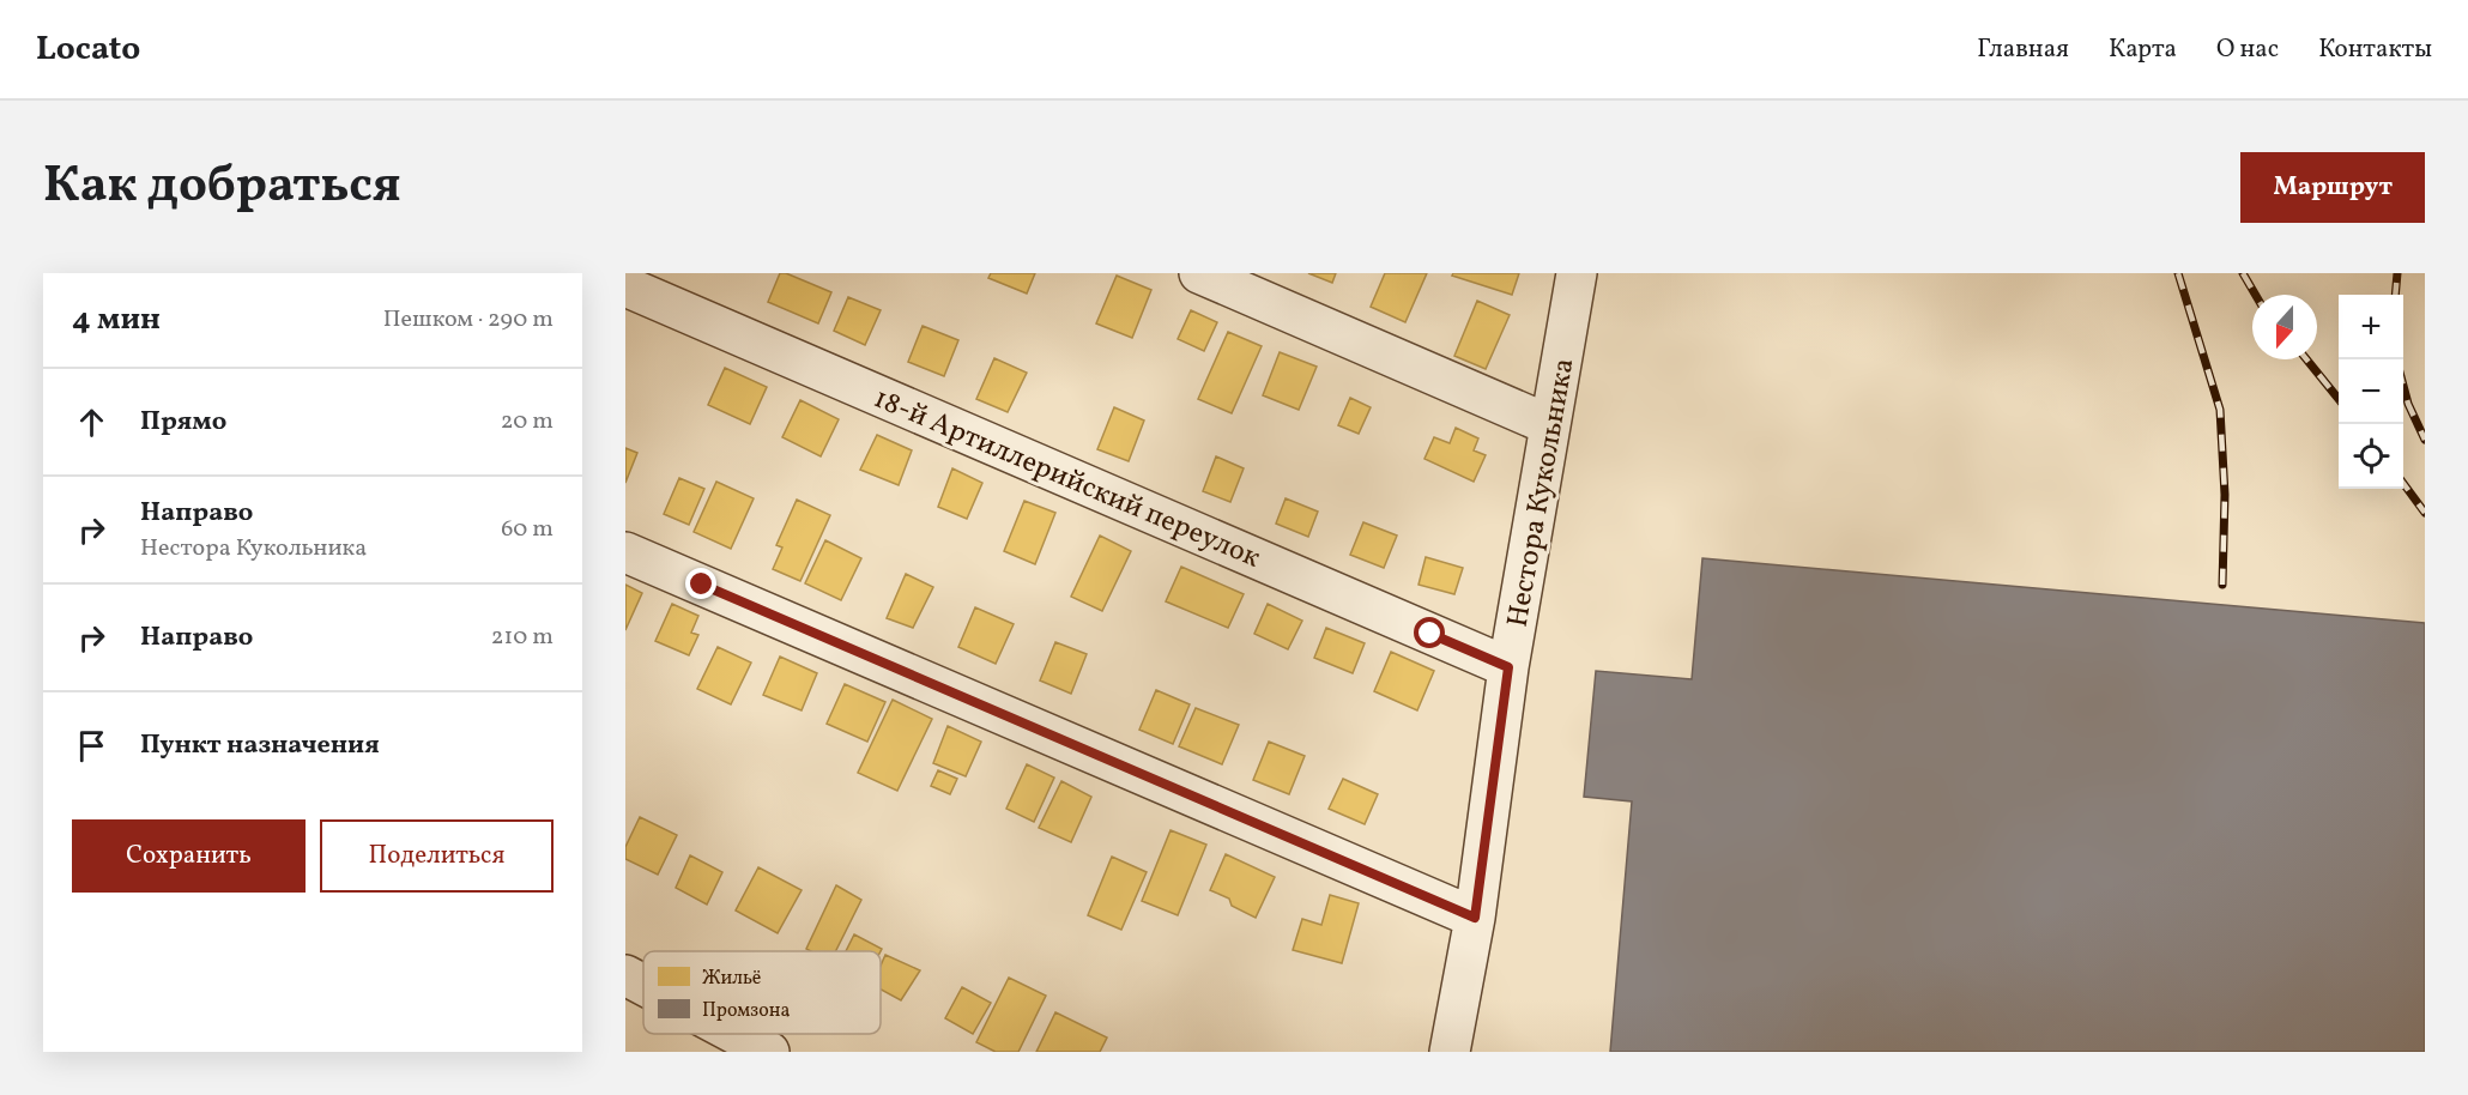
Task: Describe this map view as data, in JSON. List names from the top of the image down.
{
  "streets": {
    "street": ["18-й Артиллерийский переулок", "Нестора Кукольника"]
  },
  "crossings": [
    ["18-й Артиллерийский переулок", "Нестора Кукольника"]
  ],
  "legend": ["Жильё", "Промзона"],
  "north": "bottom",
  "page": {
    "header": "Locato",
    "nav": [
      "Главная",
      "Карта",
      "О нас",
      "Контакты"
    ],
    "title": "Как добраться",
    "buttons": [
      "Маршрут",
      ["Сохранить", "Поделиться"]
    ],
    "heading": ["4 мин", "Пешком · 290 m"],
    "map_buttons": ["+", "−"],
    "list": [
      ["Прямо", "20 m"],
      ["Направо", "Нестора Кукольника", "60 m"],
      ["Направо", "210 m"],
      "Пункт назначения"
    ]
  }
}
